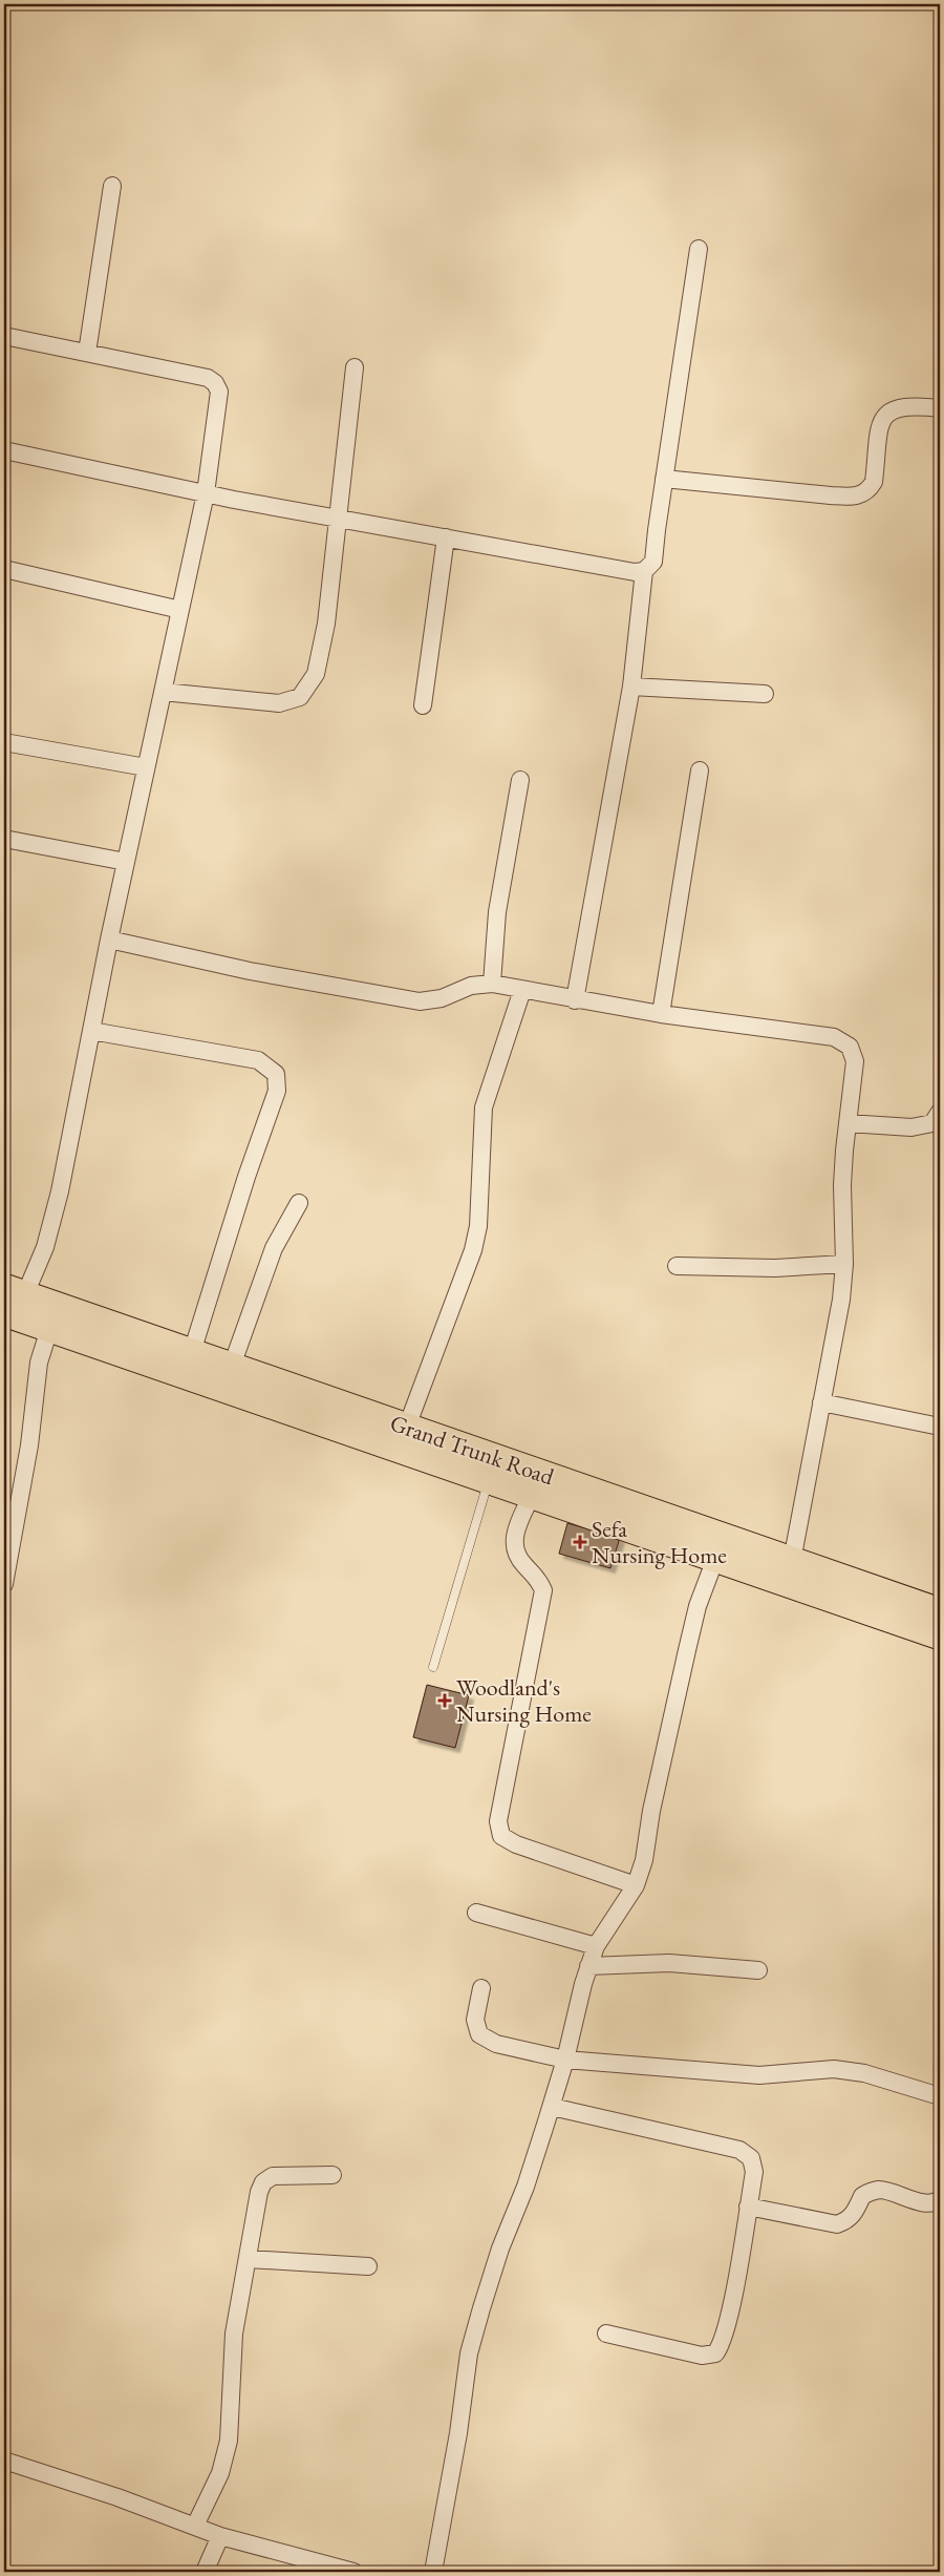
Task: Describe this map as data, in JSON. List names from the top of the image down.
{
  "streets": {
    "main road": ["Grand Trunk Road"]
  },
  "places": {
    "health": ["Sefa Nursing Home", "Woodland's Nursing Home"]
  }
}
